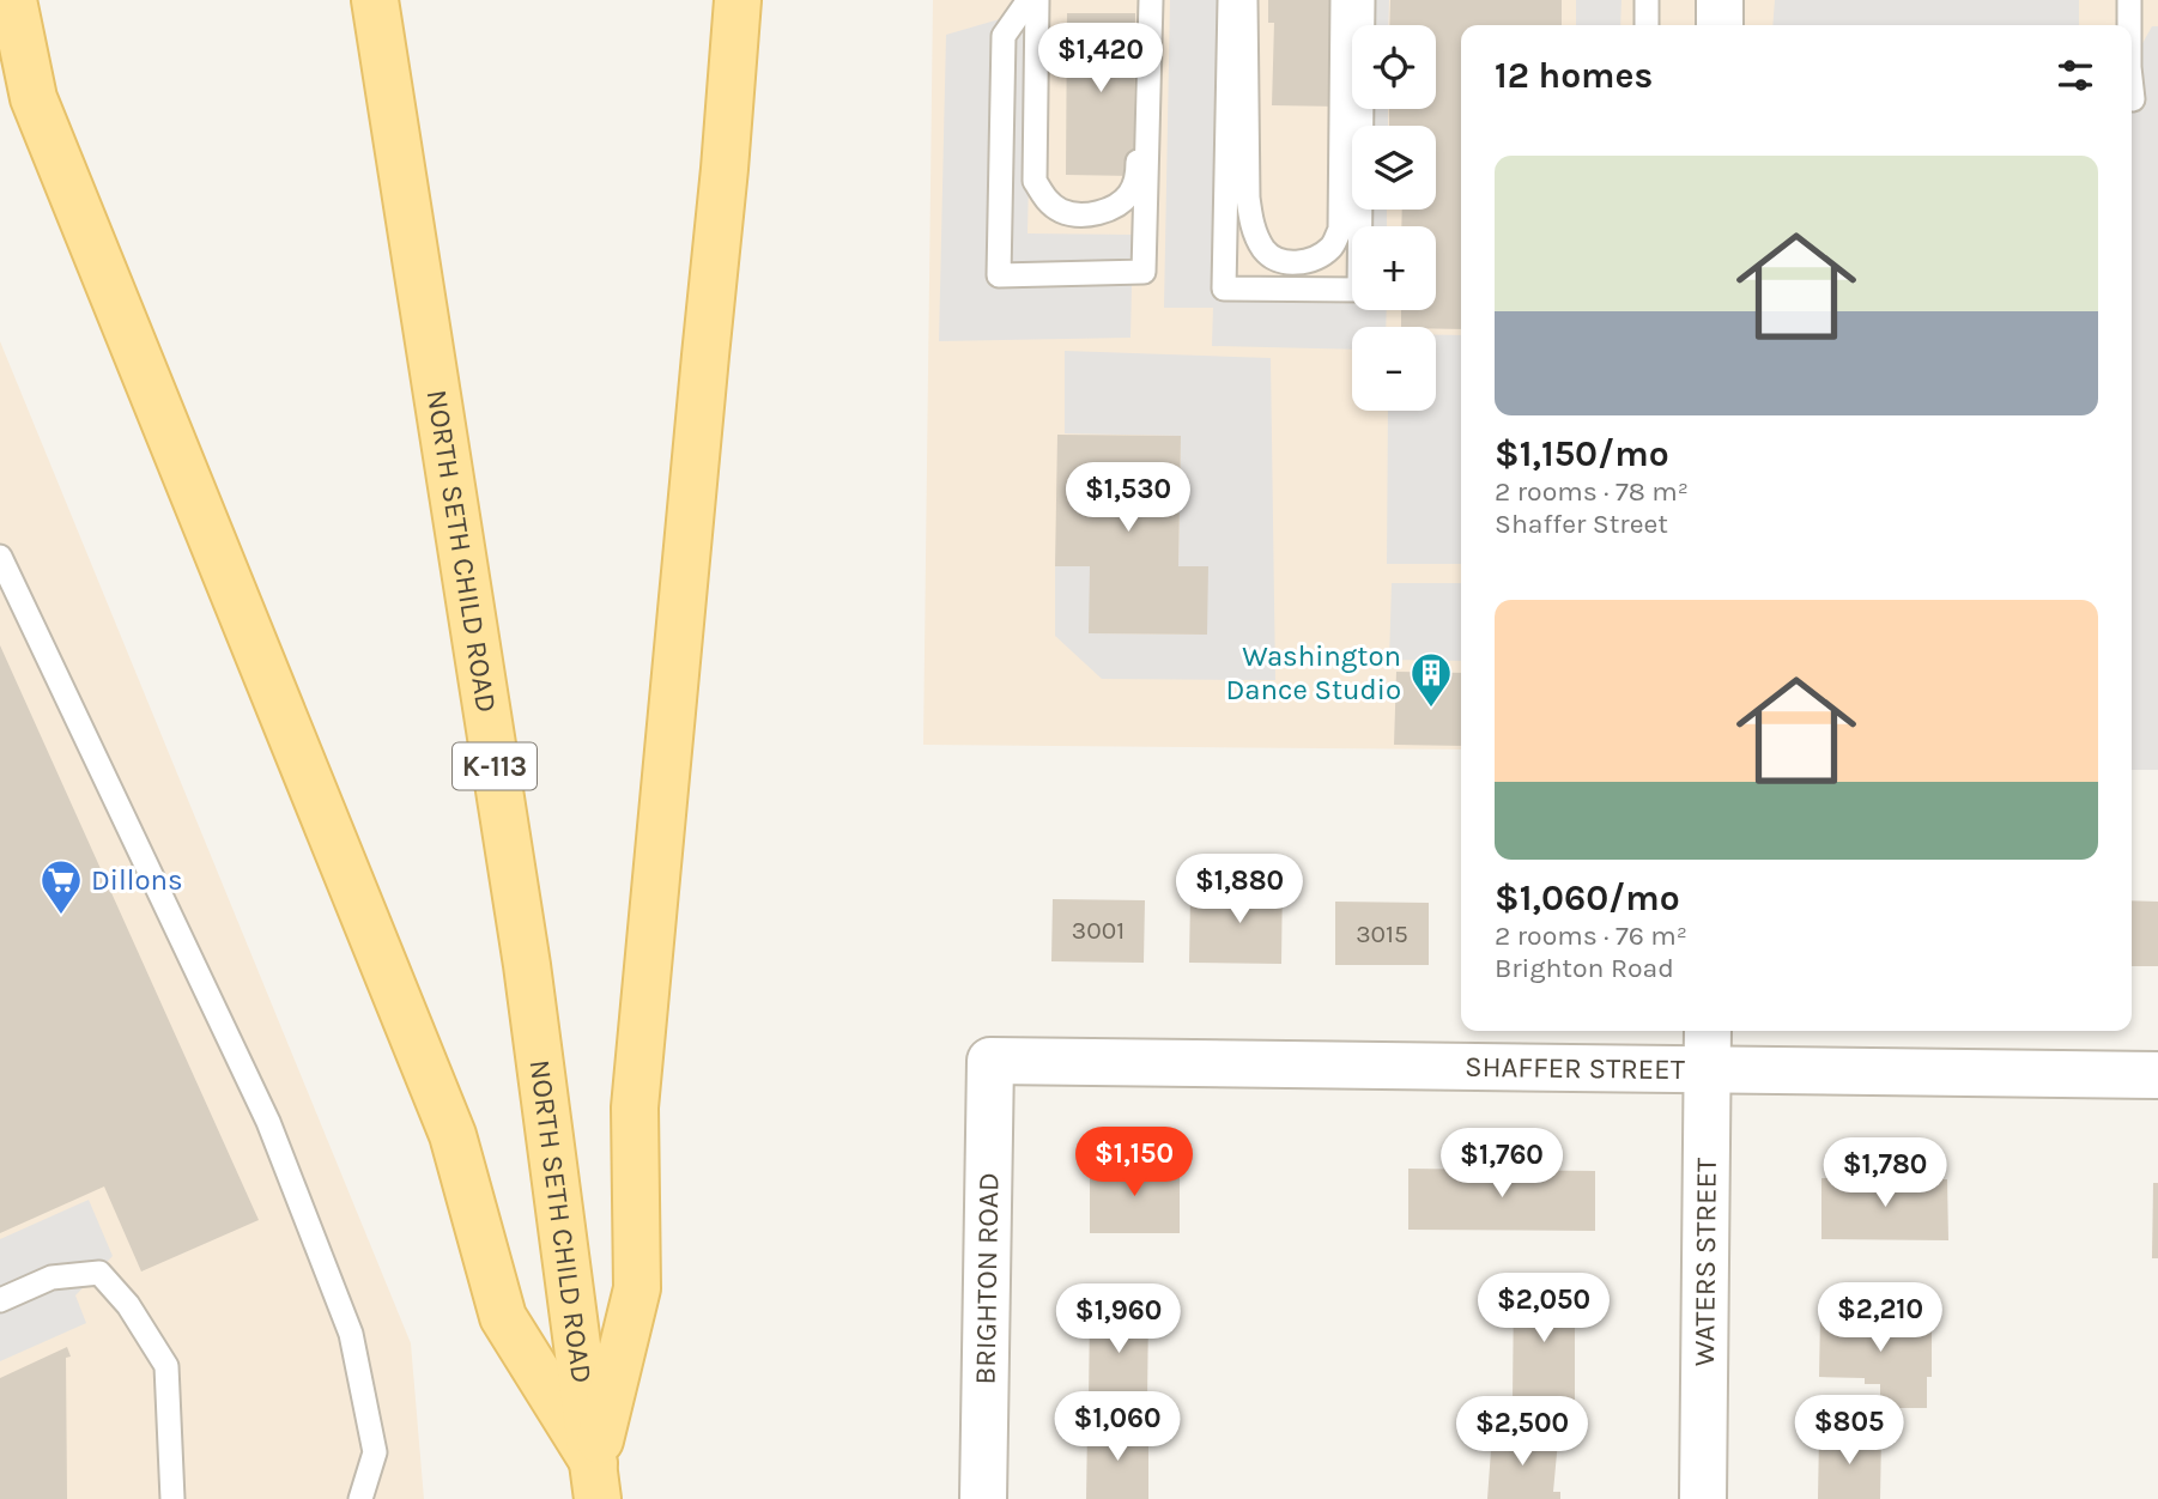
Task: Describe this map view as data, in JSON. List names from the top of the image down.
{
  "streets": {
    "main road": ["NORTH SETH CHILD ROAD", "K-113"],
    "street": ["SHAFFER STREET", "WATERS STREET", "BRIGHTON ROAD"]
  },
  "crossings": [
    ["SHAFFER STREET", "WATERS STREET"],
    ["SHAFFER STREET", "BRIGHTON ROAD"]
  ],
  "places": {
    "building": ["Washington Dance Studio"],
    "supermarket": ["Dillons"]
  },
  "house_numbers": ["3001", "3015"],
  "page": {
    "price": [
      "$1,420",
      "$1,530",
      "$1,880",
      "$1,150",
      "$1,760",
      "$1,780",
      "$2,050",
      "$2,210",
      "$1,960",
      "$1,060",
      "$805",
      "$2,500"
    ],
    "map_buttons": ["+", "−"],
    "heading": "12 homes",
    "list": [
      {
        "name": "$1,150/mo",
        "note": "2 rooms · 78 m² · Shaffer Street"
      },
      {
        "name": "$1,060/mo",
        "note": "2 rooms · 76 m² · Brighton Road"
      }
    ]
  }
}
